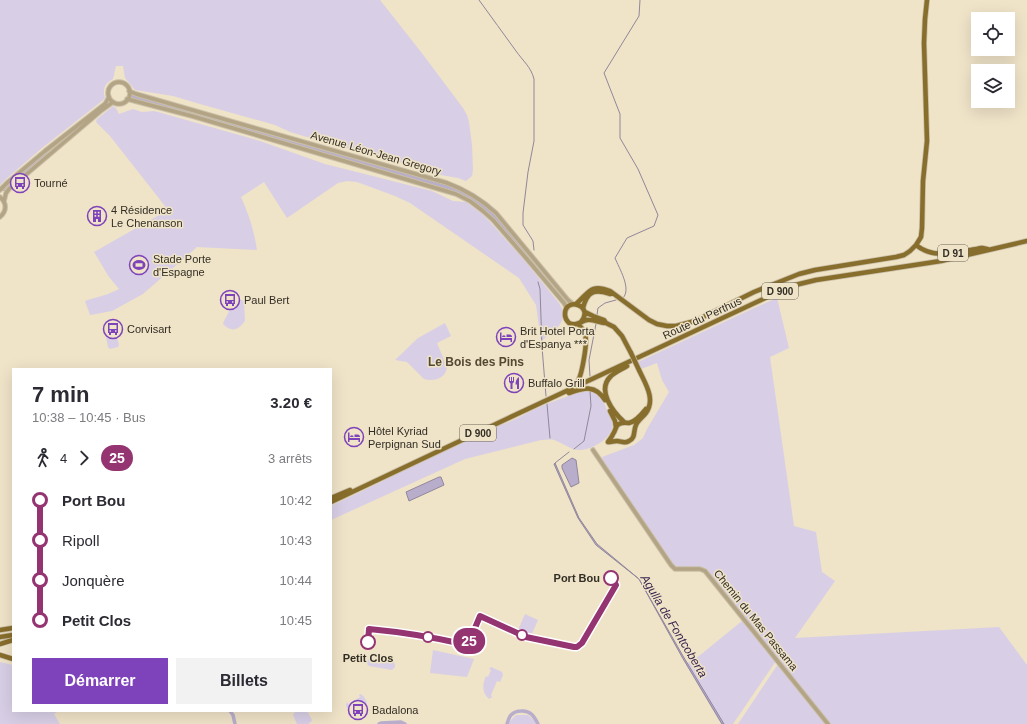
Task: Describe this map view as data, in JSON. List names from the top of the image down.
{
  "streets": {
    "main road": ["D 91", "D 900", "Route du Perthus"],
    "street": ["Avenue Léon-Jean Gregory", "Chemin du Mas Passama"]
  },
  "crossings": [
    ["D 91", "Route du Perthus"]
  ],
  "districts": ["Le Bois des Pins"],
  "water": ["Agulla de Fontcoberta"],
  "places": {
    "bus stop": [
      "Tourné",
      "Paul Bert",
      "Corvisart",
      "Badalona"
    ],
    "building": ["4 Résidence Le Chenanson"],
    "sports": ["Stade Porte d'Espagne"],
    "hotel": ["Brit Hotel Porta d'Espanya ***", "Hôtel Kyriad Perpignan Sud"],
    "restaurant": ["Buffalo Grill"],
    "other": ["Port Bou", "Petit Clos"]
  },
  "lines": ["bus line 25"],
  "page": {
    "on_map": "25",
    "heading": ["7 min", "10:38 – 10:45 · Bus", "3.20 €"],
    "legs": ["4", "25", "3 arrêts"],
    "list": [
      {
        "name": "Port Bou",
        "value": "10:42"
      },
      {
        "name": "Ripoll",
        "value": "10:43"
      },
      {
        "name": "Jonquère",
        "value": "10:44"
      },
      {
        "name": "Petit Clos",
        "value": "10:45"
      }
    ],
    "buttons": ["Démarrer", "Billets"]
  }
}
